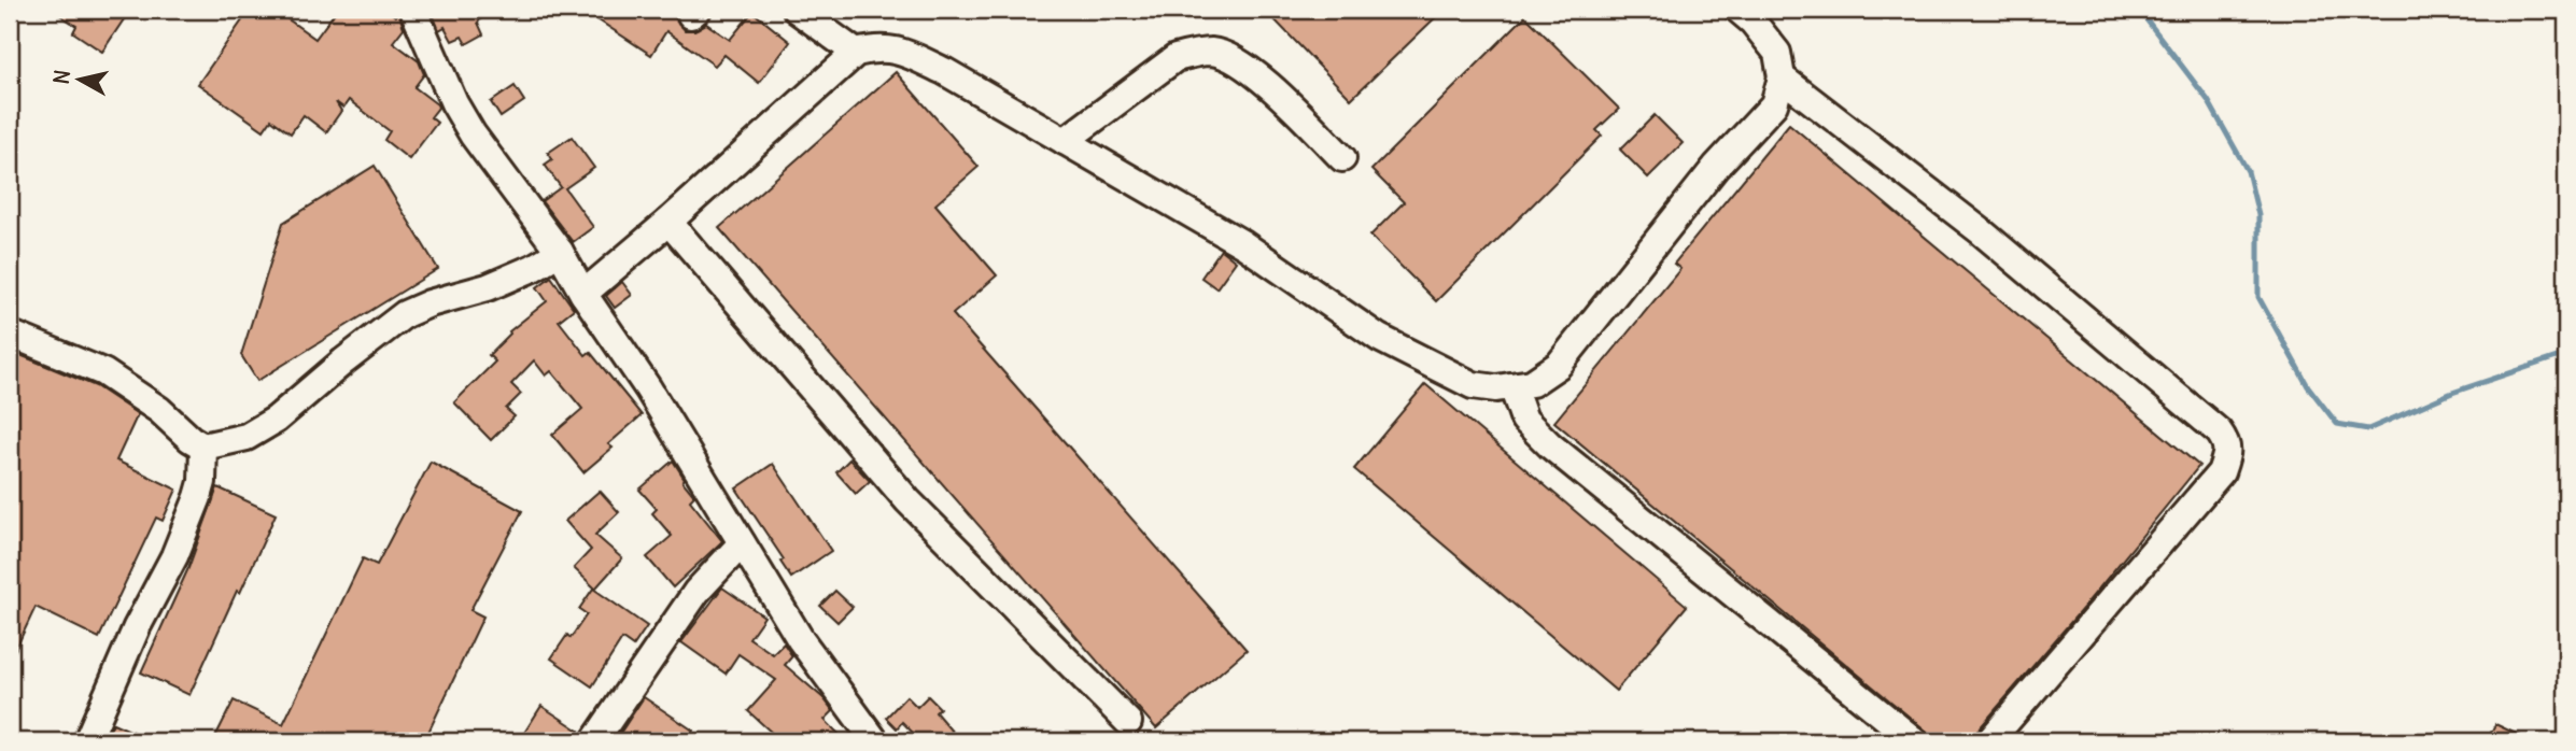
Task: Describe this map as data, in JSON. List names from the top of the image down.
{
  "north": "left"
}
